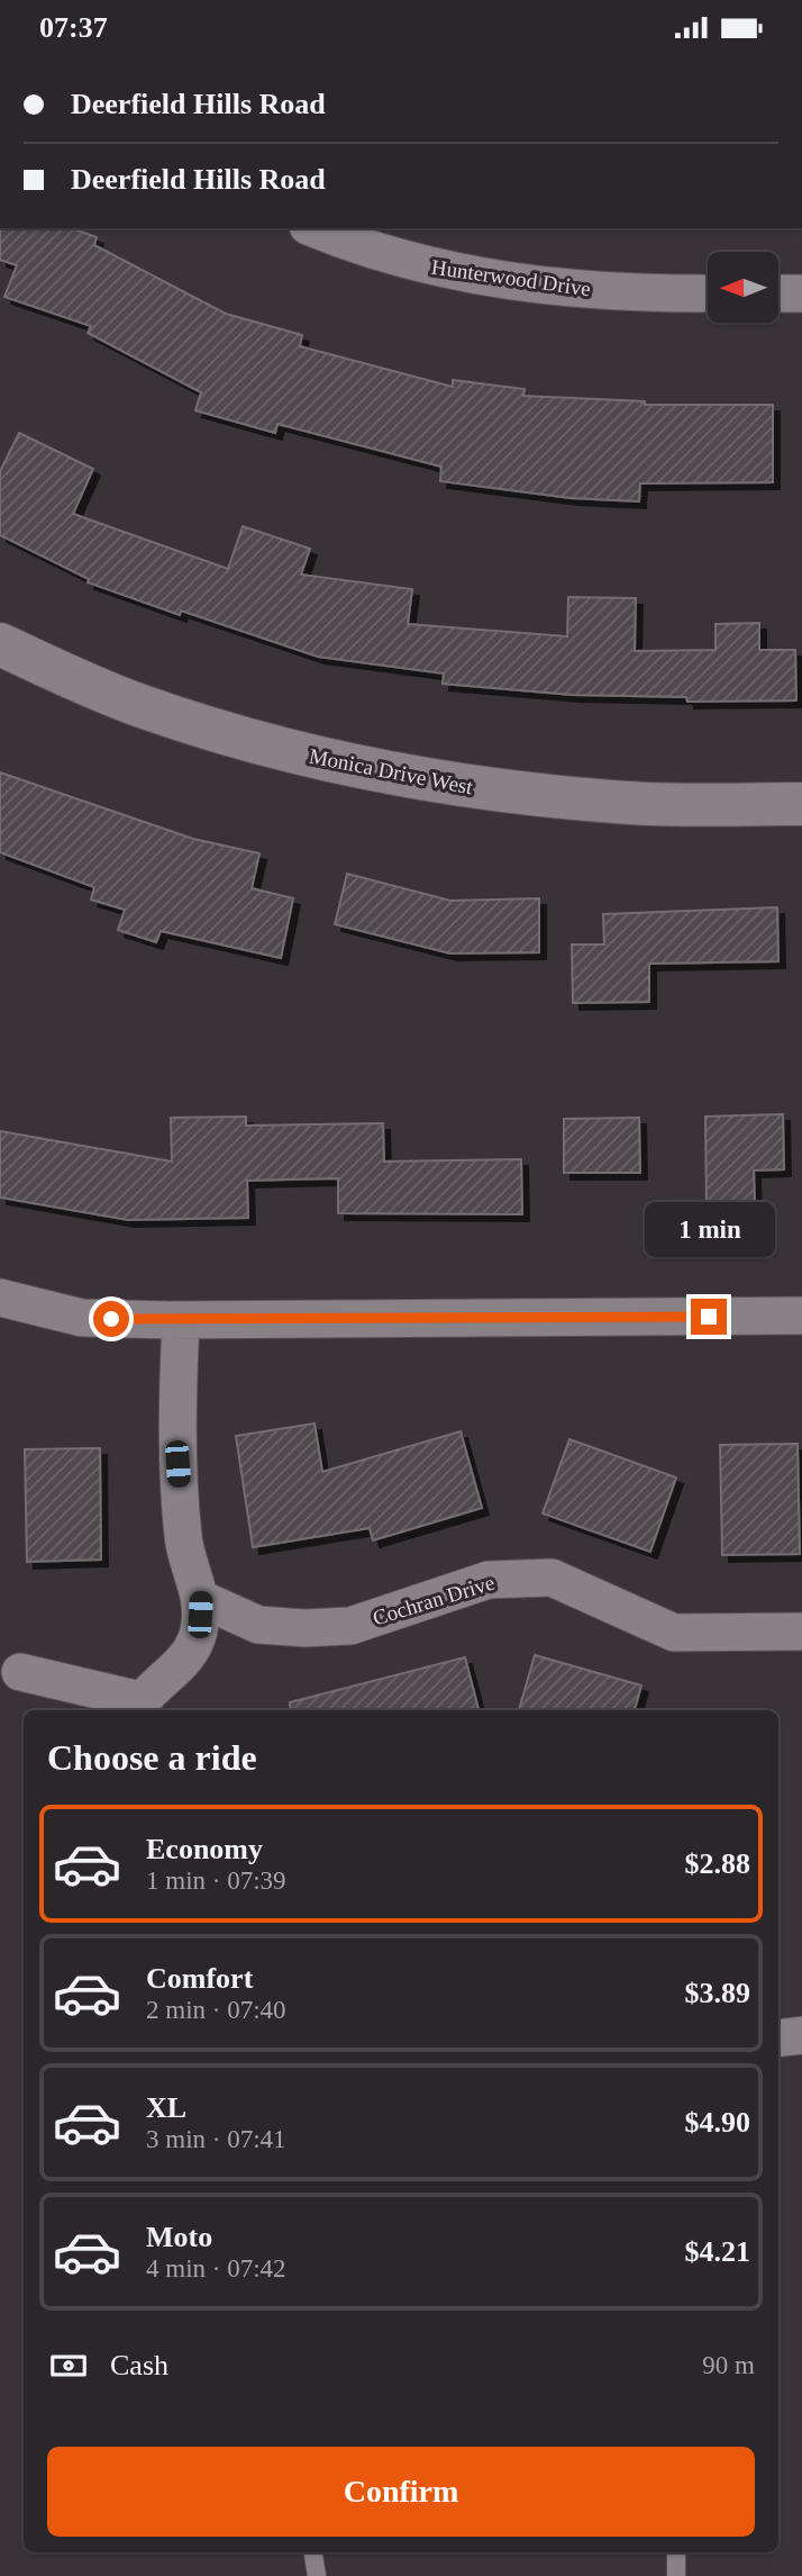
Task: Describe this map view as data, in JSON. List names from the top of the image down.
{
  "streets": {
    "street": ["Hunterwood Drive", "Monica Drive West", "Cochran Drive"]
  },
  "north": "left",
  "page": {
    "status": "07:37",
    "banner": ["Deerfield Hills Road", "Deerfield Hills Road"],
    "bubble": "1 min",
    "heading": "Choose a ride",
    "list": [
      {
        "name": "Economy",
        "note": "1 min · 07:39",
        "value": "$2.88"
      },
      {
        "name": "Comfort",
        "note": "2 min · 07:40",
        "value": "$3.89"
      },
      {
        "name": "XL",
        "note": "3 min · 07:41",
        "value": "$4.90"
      },
      {
        "name": "Moto",
        "note": "4 min · 07:42",
        "value": "$4.21"
      }
    ],
    "pay": ["Cash", "90 m"],
    "buttons": "Confirm"
  }
}
